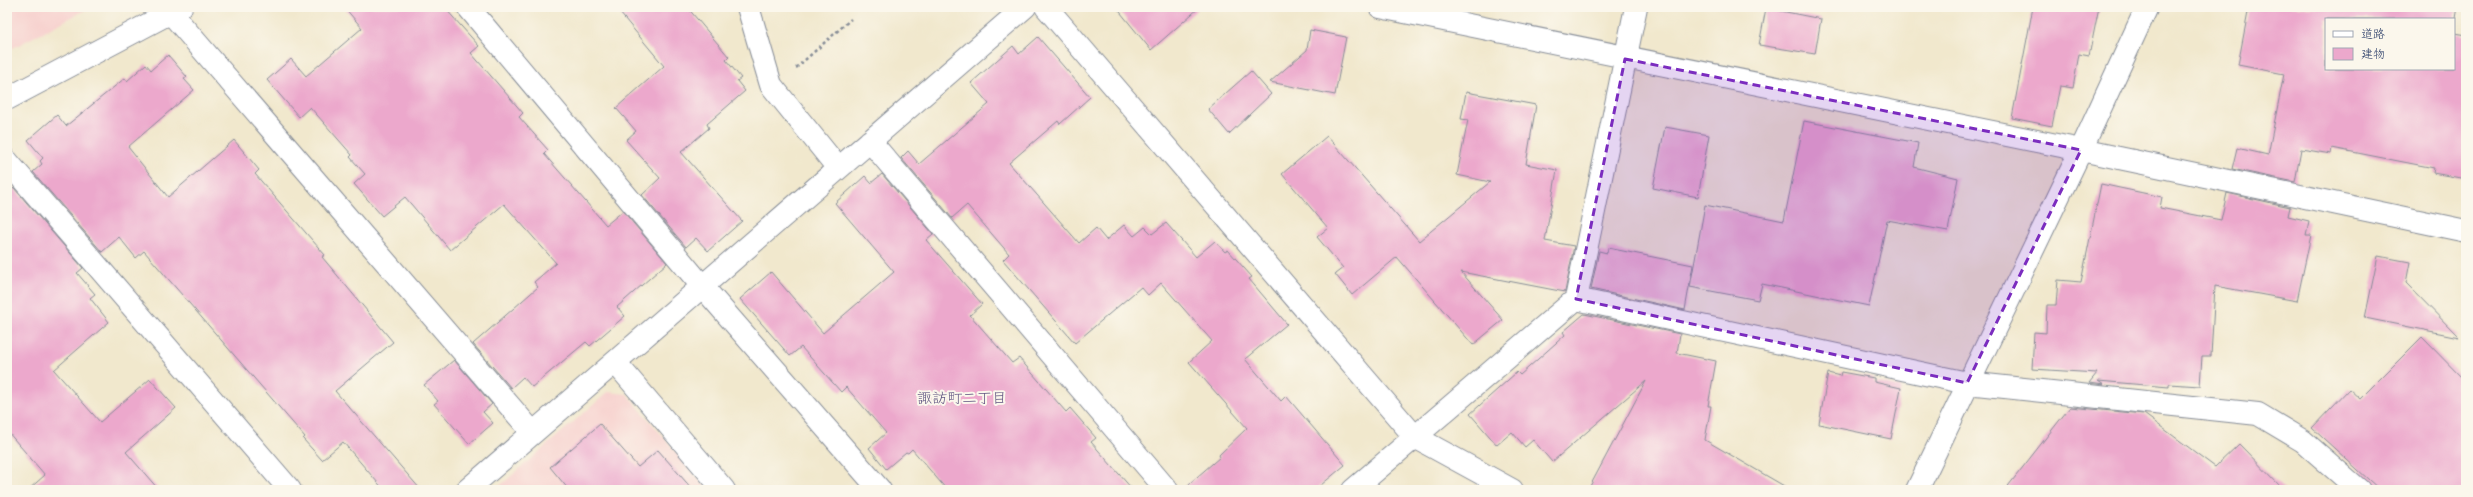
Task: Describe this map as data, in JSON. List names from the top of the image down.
{
  "districts": ["諏訪町二丁目"],
  "legend": ["道路", "建物"]
}
